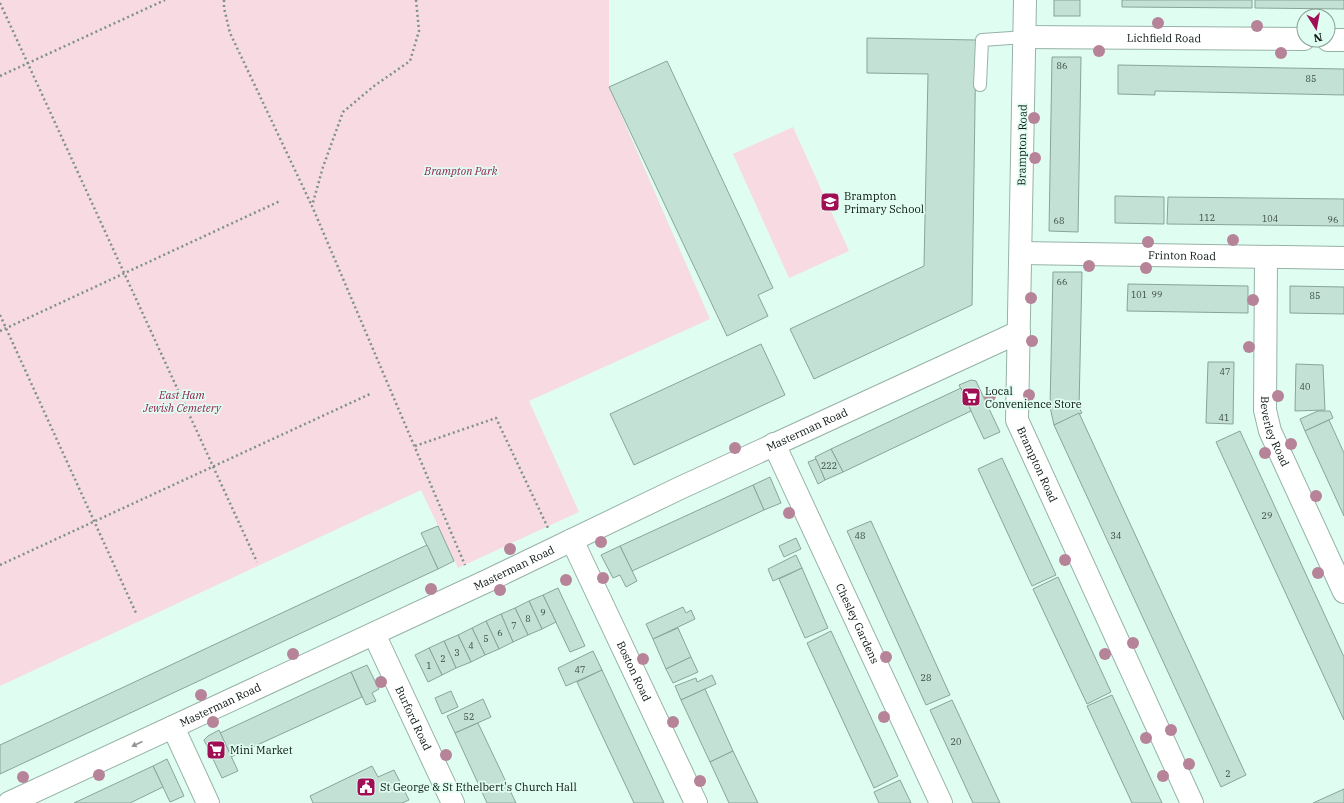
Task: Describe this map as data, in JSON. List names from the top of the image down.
{
  "streets": {
    "street": [
      "Lichfield Road",
      "Brampton Road",
      "Frinton Road",
      "Masterman Road",
      "Beverley Road",
      "Chesley Gardens",
      "Boston Road",
      "Burford Road"
    ]
  },
  "crossings": [
    ["Lichfield Road", "Brampton Road"],
    ["Brampton Road", "Frinton Road"],
    ["Brampton Road", "Masterman Road"],
    ["Frinton Road", "Beverley Road"],
    ["Masterman Road", "Chesley Gardens"],
    ["Masterman Road", "Boston Road"],
    ["Masterman Road", "Burford Road"]
  ],
  "parks": ["Brampton Park", "East Ham Jewish Cemetery"],
  "places": {
    "school or university": ["Brampton Primary School"],
    "supermarket": ["Local Convenience Store", "Mini Market"],
    "public building": ["St George & St Ethelbert's Church Hall"]
  },
  "house_numbers": [
    "86",
    "85",
    "112",
    "104",
    "96",
    "68",
    "66",
    "101",
    "99",
    "85",
    "47",
    "40",
    "41",
    "222",
    "29",
    "48",
    "34",
    "9",
    "8",
    "7",
    "6",
    "5",
    "4",
    "3",
    "2",
    "1",
    "47",
    "28",
    "52",
    "20",
    "2"
  ],
  "north": "bottom"
}
